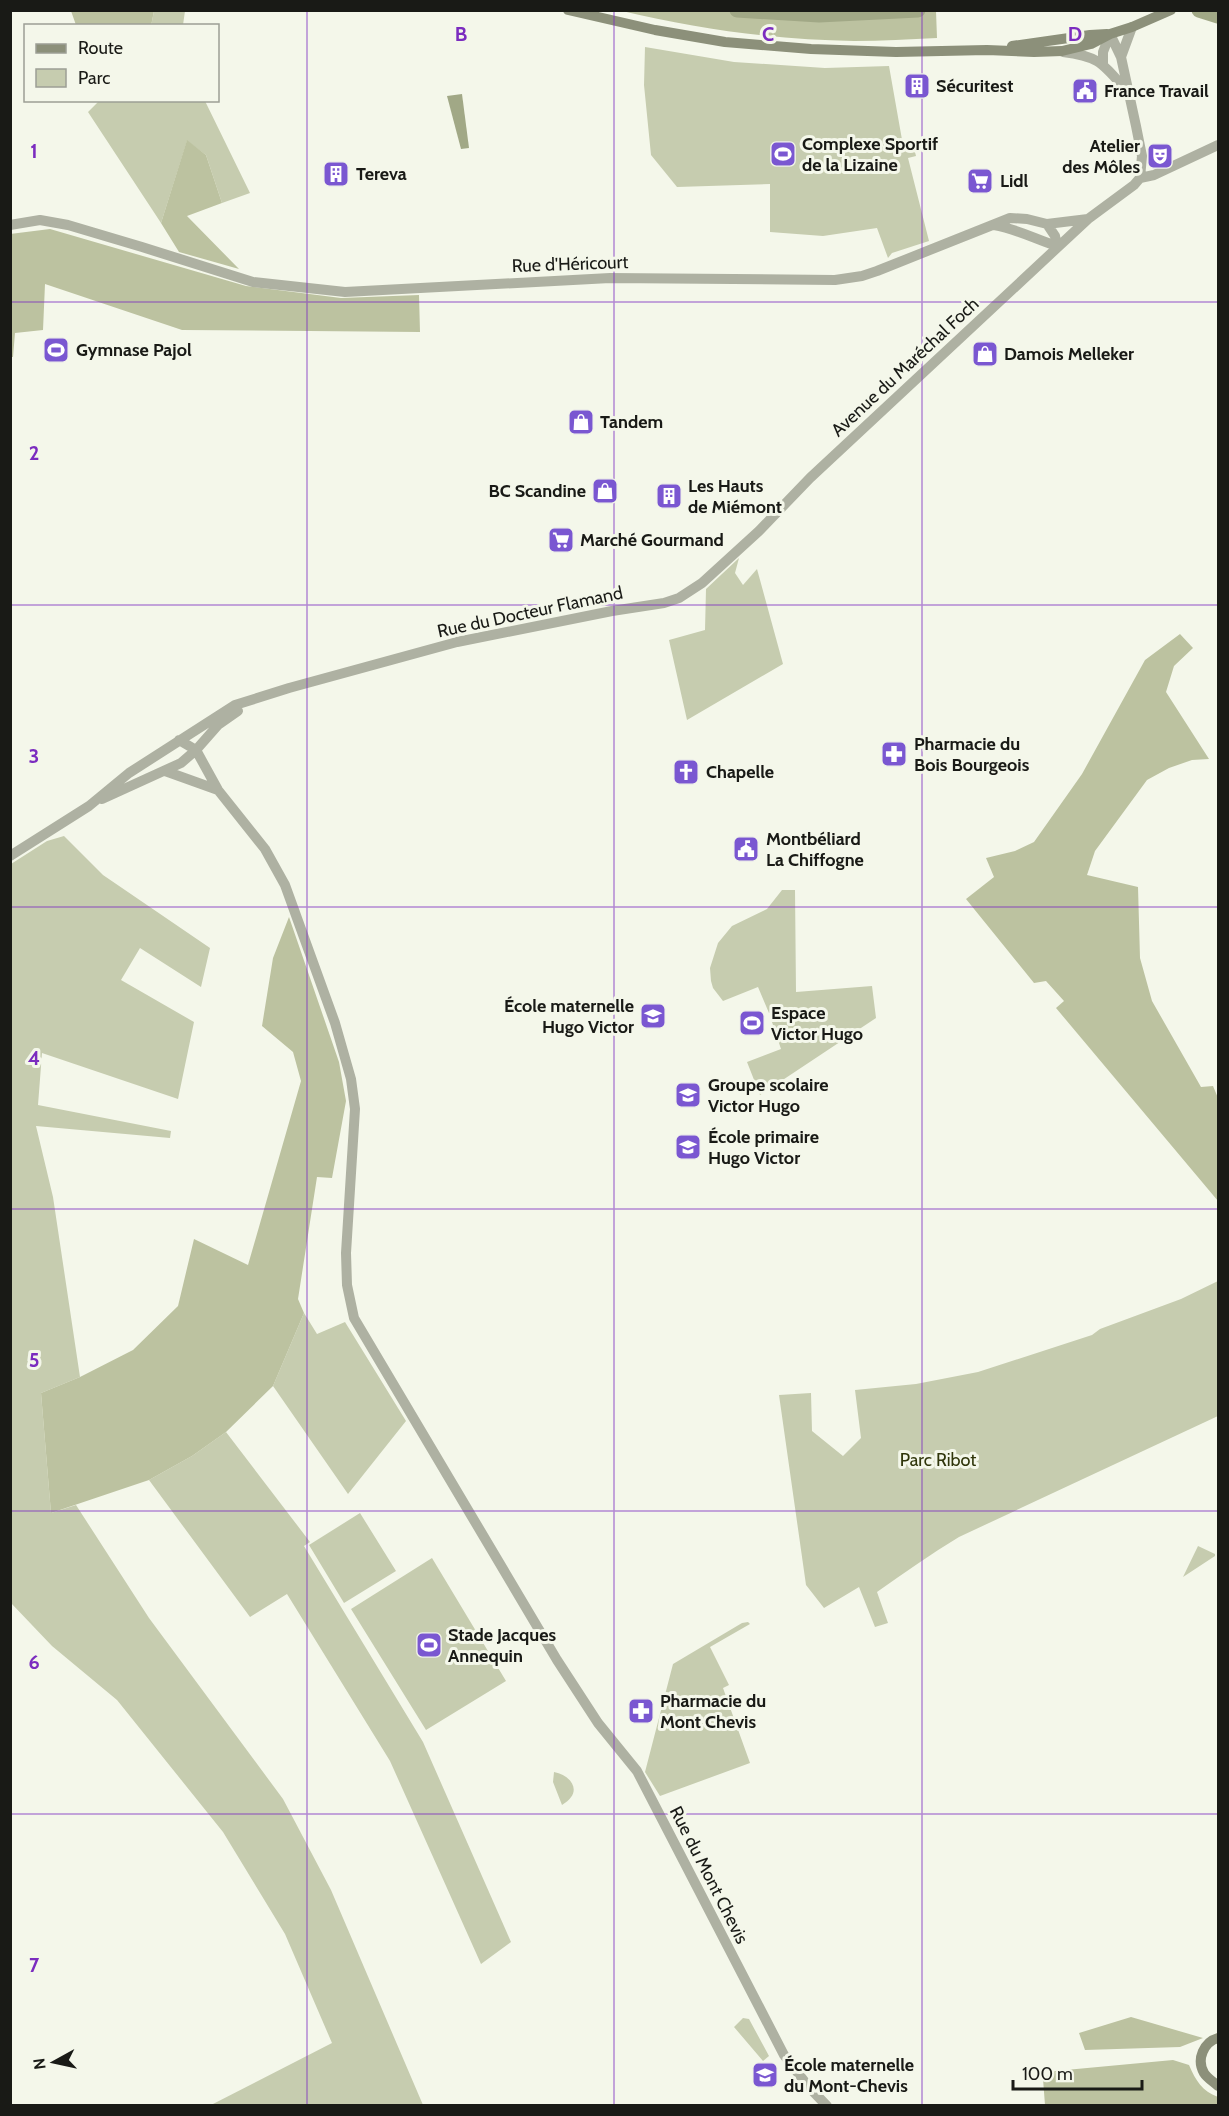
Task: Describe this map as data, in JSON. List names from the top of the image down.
{
  "streets": {
    "street": [
      "Rue d'Héricourt",
      "Avenue du Maréchal Foch",
      "Rue du Docteur Flamand",
      "Rue du Mont Chevis"
    ]
  },
  "crossings": [
    ["Rue d'Héricourt", "Avenue du Maréchal Foch"],
    ["Avenue du Maréchal Foch", "Rue du Docteur Flamand"]
  ],
  "parks": ["Parc Ribot"],
  "places": {
    "building": ["Sécuritest", "Tereva", "Les Hauts de Miémont"],
    "public building": ["France Travail", "Montbéliard La Chiffogne"],
    "sports": [
      "Complexe Sportif de la Lizaine",
      "Gymnase Pajol",
      "Espace Victor Hugo",
      "Stade Jacques Annequin"
    ],
    "theatre": ["Atelier des Môles"],
    "supermarket": ["Lidl", "Marché Gourmand"],
    "shop": ["Damois Melleker", "Tandem", "BC Scandine"],
    "pharmacy": ["Pharmacie du Bois Bourgeois", "Pharmacie du Mont Chevis"],
    "church": ["Chapelle"],
    "school or university": [
      "École maternelle Hugo Victor",
      "Groupe scolaire Victor Hugo",
      "École primaire Hugo Victor",
      "École maternelle du Mont-Chevis"
    ]
  },
  "legend": ["Route", "Parc"],
  "scale_bar": "100 m",
  "north": "left",
  "grid": {
    "columns": ["B", "C", "D"],
    "rows": [
      "1",
      "2",
      "3",
      "4",
      "5",
      "6",
      "7"
    ]
  }
}
